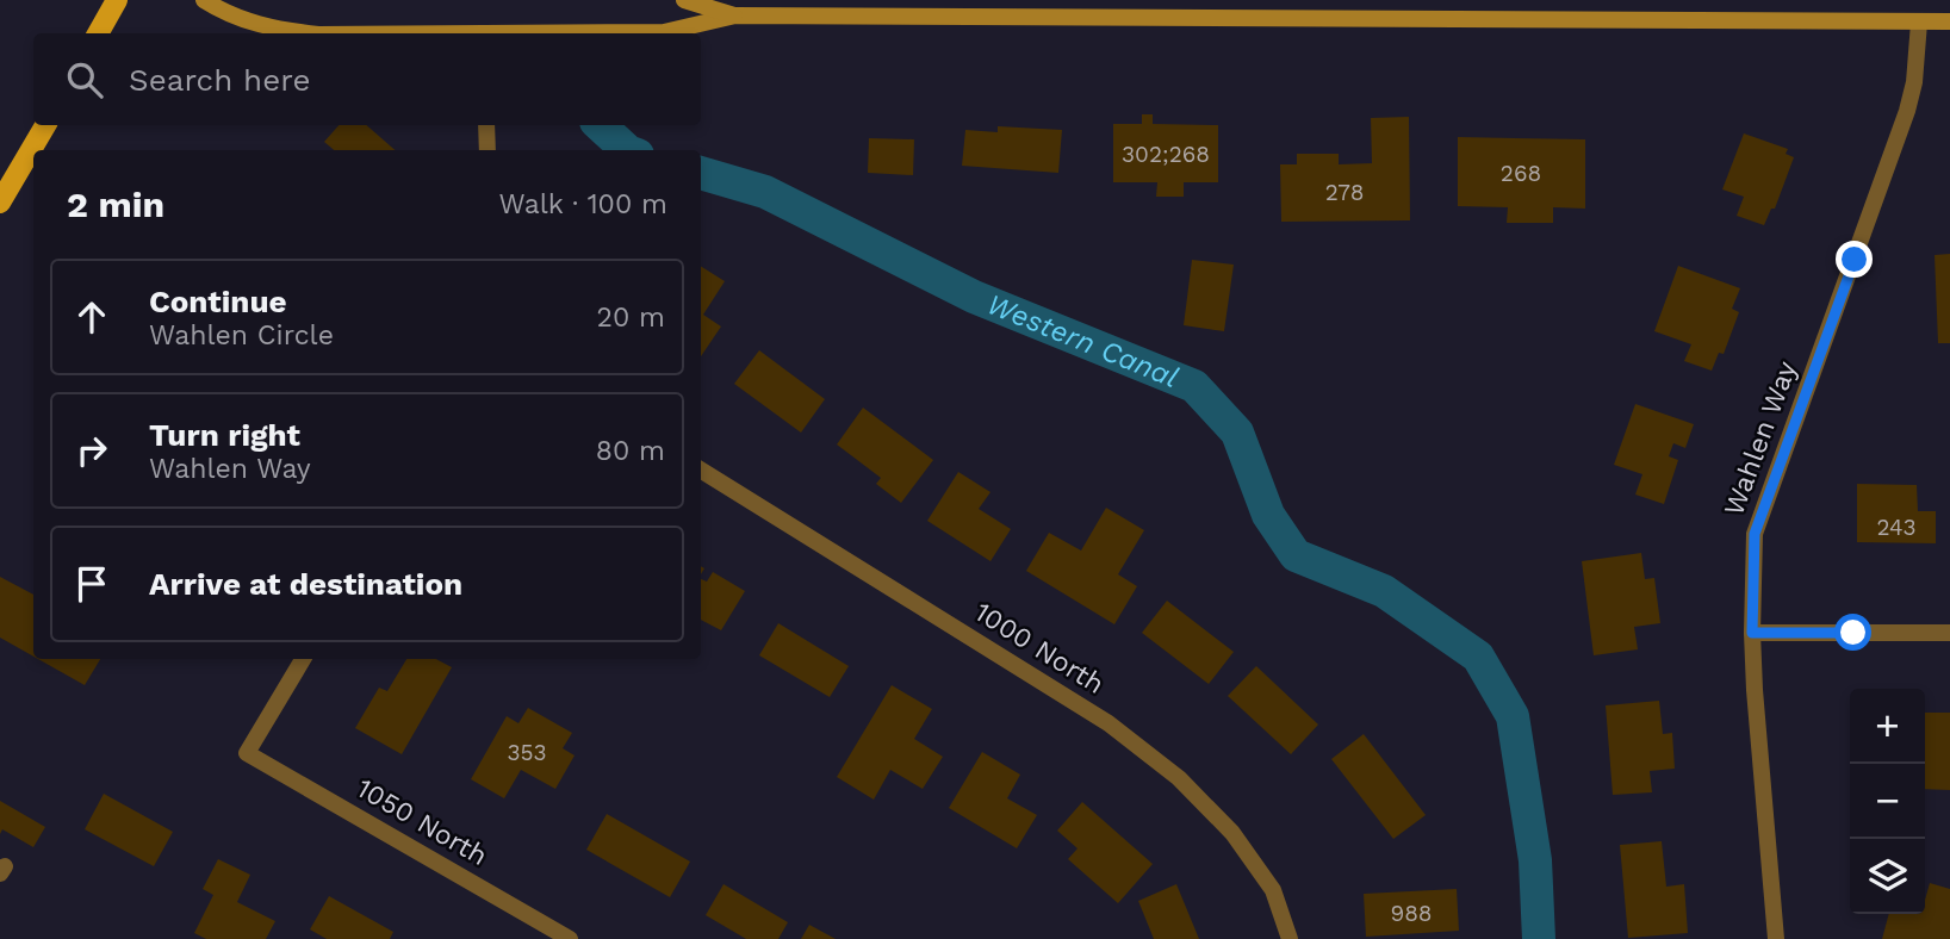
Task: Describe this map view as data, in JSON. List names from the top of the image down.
{
  "streets": {
    "street": ["Wahlen Way", "1000 North", "1050 North"]
  },
  "water": ["Western Canal"],
  "house_numbers": [
    "302;268",
    "268",
    "278",
    "243",
    "353",
    "988"
  ],
  "page": {
    "search": "Search here",
    "heading": ["2 min", "Walk · 100 m"],
    "list": [
      ["Continue", "Wahlen Circle", "20 m"],
      ["Turn right", "Wahlen Way", "80 m"],
      "Arrive at destination"
    ],
    "map_buttons": ["+", "−"]
  }
}
